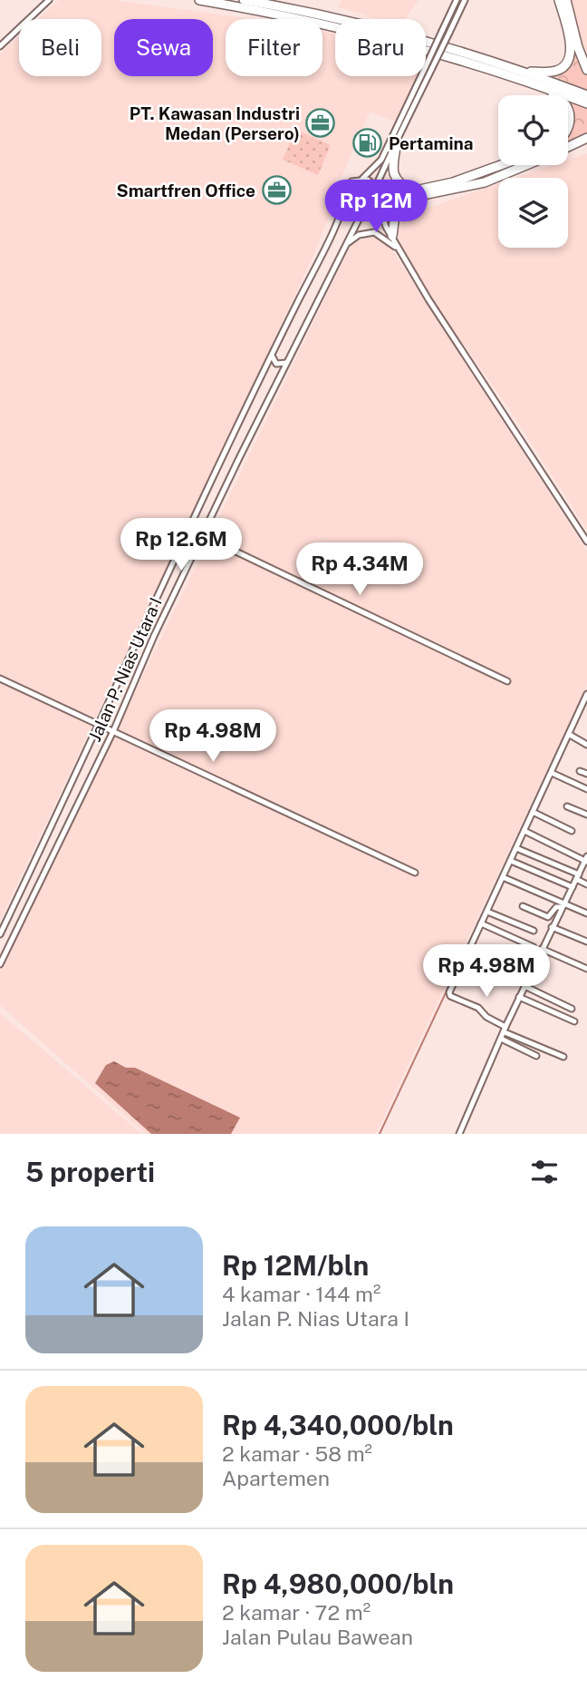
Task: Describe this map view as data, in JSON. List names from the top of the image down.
{
  "streets": {
    "street": ["Jalan P. Nias Utara I"]
  },
  "places": {
    "office": ["PT. Kawasan Industri Medan (Persero)", "Smartfren Office"],
    "fuel station": ["Pertamina"]
  },
  "page": {
    "chip": [
      "Beli",
      "Sewa",
      "Filter",
      "Baru"
    ],
    "price": [
      "Rp 12M",
      "Rp 12.6M",
      "Rp 4.34M",
      "Rp 4.98M",
      "Rp 4.98M"
    ],
    "heading": "5 properti",
    "list": [
      {
        "name": "Rp 12M/bln",
        "note": "4 kamar · 144 m² · Jalan P. Nias Utara I"
      },
      {
        "name": "Rp 4,340,000/bln",
        "note": "2 kamar · 58 m² · Apartemen"
      },
      {
        "name": "Rp 4,980,000/bln",
        "note": "2 kamar · 72 m² · Jalan Pulau Bawean"
      }
    ]
  }
}
